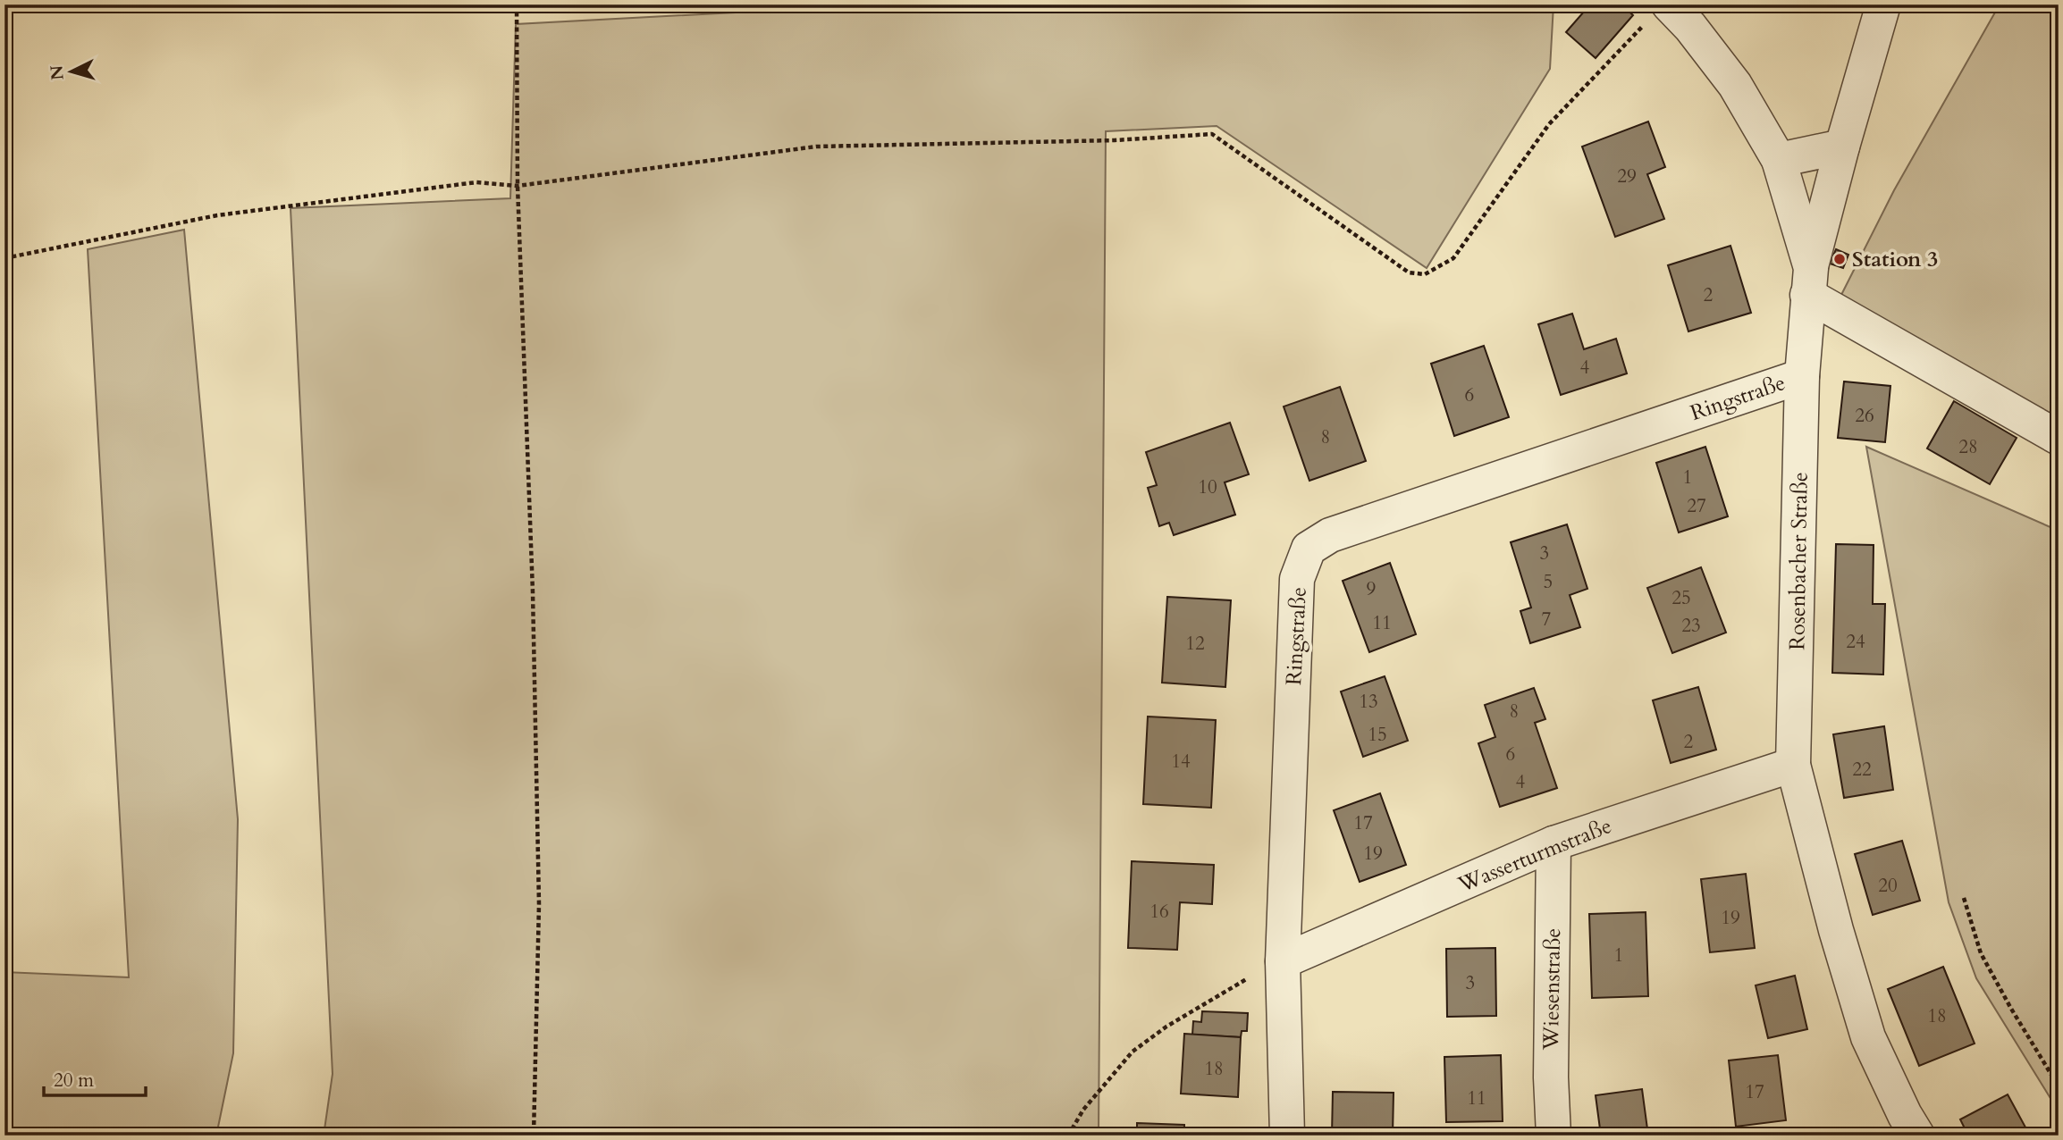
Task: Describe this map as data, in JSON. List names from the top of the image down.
{
  "streets": {
    "street": [
      "Ringstraße",
      "Rosenbacher Straße",
      "Wasserturmstraße",
      "Wiesenstraße"
    ]
  },
  "crossings": [
    ["Ringstraße", "Rosenbacher Straße"],
    ["Ringstraße", "Wasserturmstraße"],
    ["Rosenbacher Straße", "Wasserturmstraße"],
    ["Wasserturmstraße", "Wiesenstraße"]
  ],
  "places": ["Station 3"],
  "house_numbers": [
    "29",
    "2",
    "4",
    "6",
    "26",
    "8",
    "28",
    "1",
    "10",
    "27",
    "3",
    "5",
    "9",
    "25",
    "7",
    "11",
    "23",
    "24",
    "12",
    "13",
    "8",
    "15",
    "2",
    "6",
    "14",
    "22",
    "4",
    "17",
    "19",
    "20",
    "16",
    "19",
    "1",
    "3",
    "18",
    "18",
    "17",
    "11"
  ],
  "scale_bar": "20 m",
  "north": "left"
}
